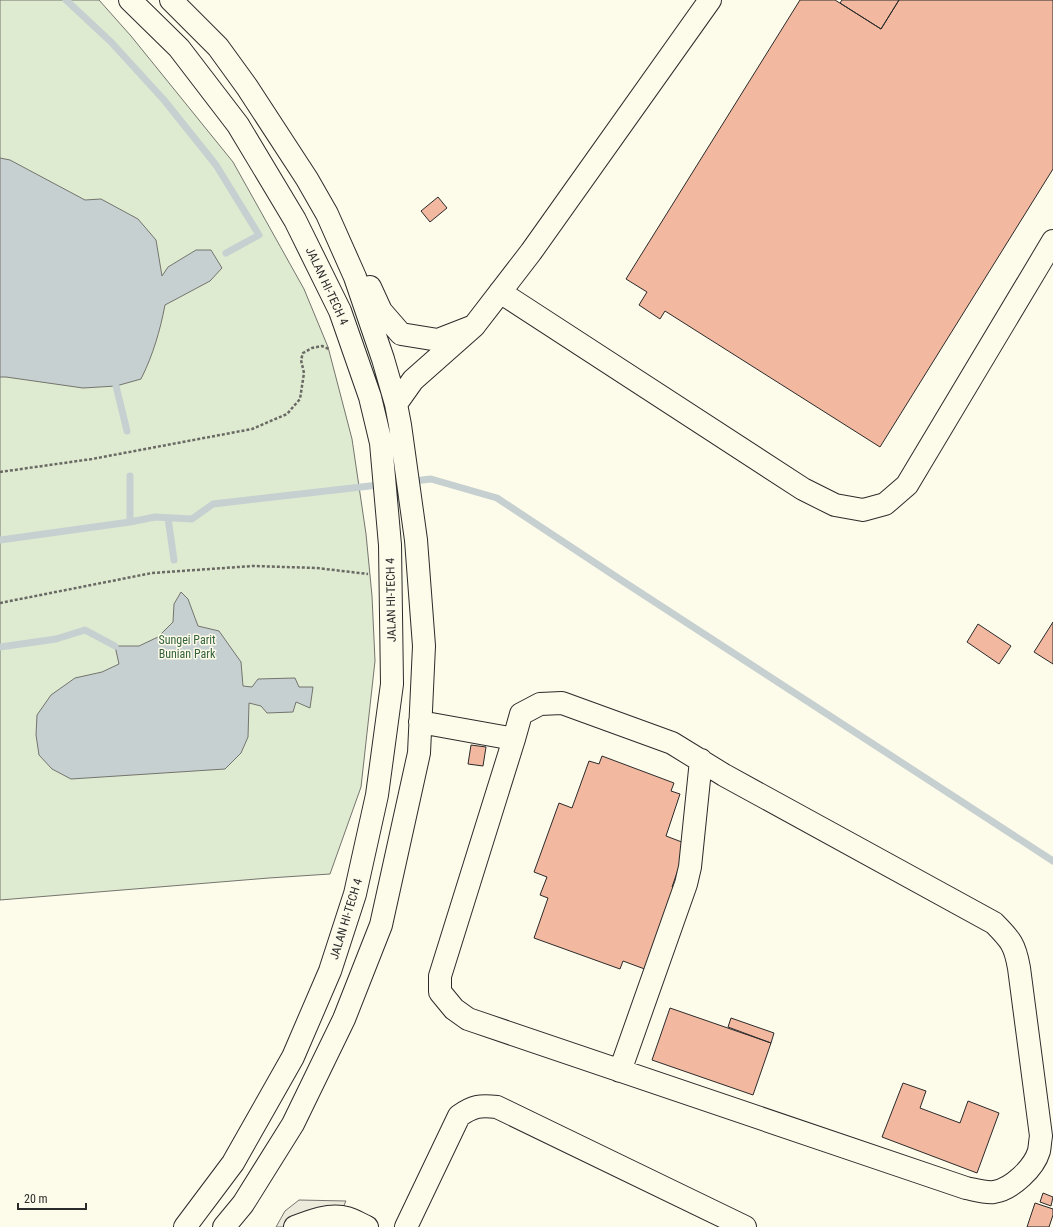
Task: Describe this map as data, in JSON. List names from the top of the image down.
{
  "streets": {
    "street": ["JALAN HI-TECH 4"]
  },
  "parks": ["Sungei Parit Bunian Park"],
  "scale_bar": "20 m"
}
